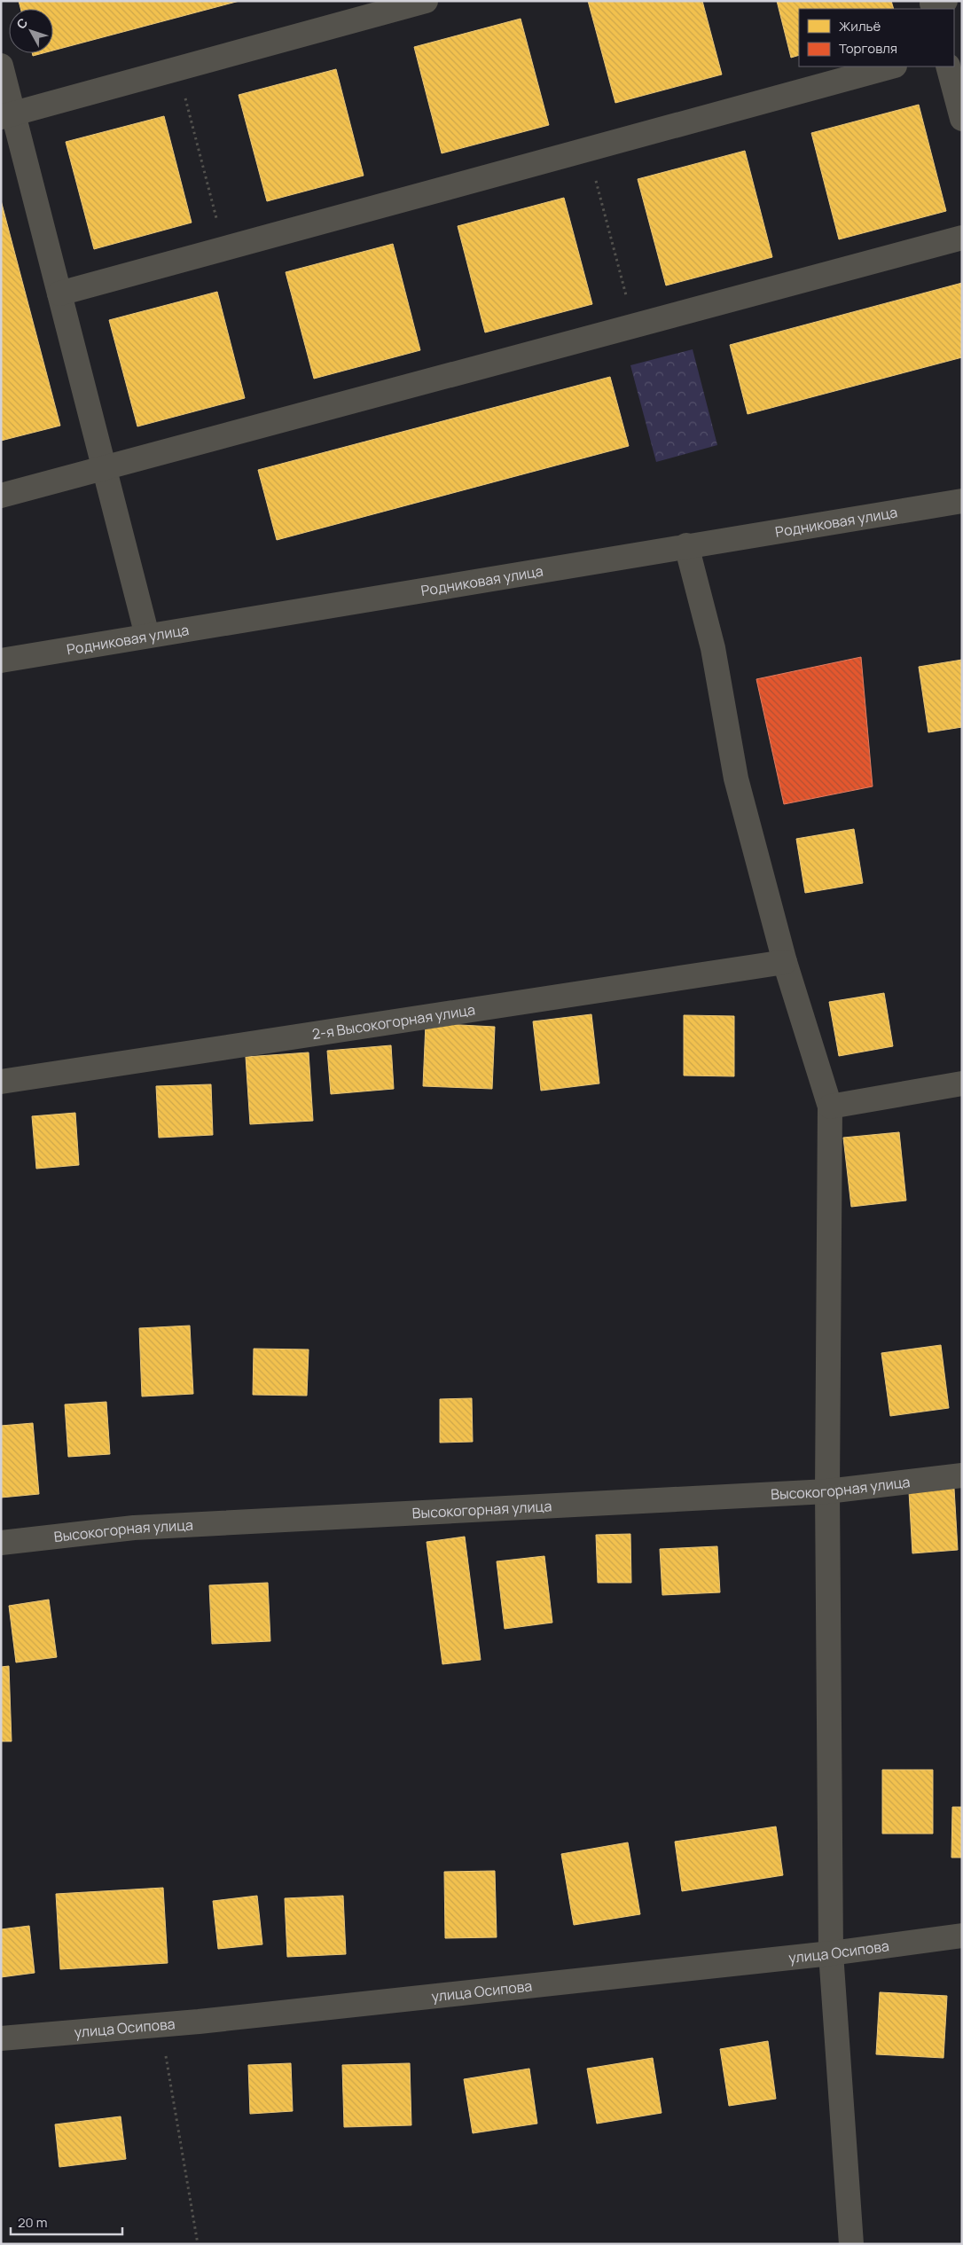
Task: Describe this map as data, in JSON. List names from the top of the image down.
{
  "streets": {
    "street": [
      "Родниковая улица",
      "2-я Высокогорная улица",
      "Высокогорная улица",
      "улица Осипова"
    ]
  },
  "legend": ["Жильё", "Торговля"],
  "scale_bar": "20 m",
  "north": "top left"
}
